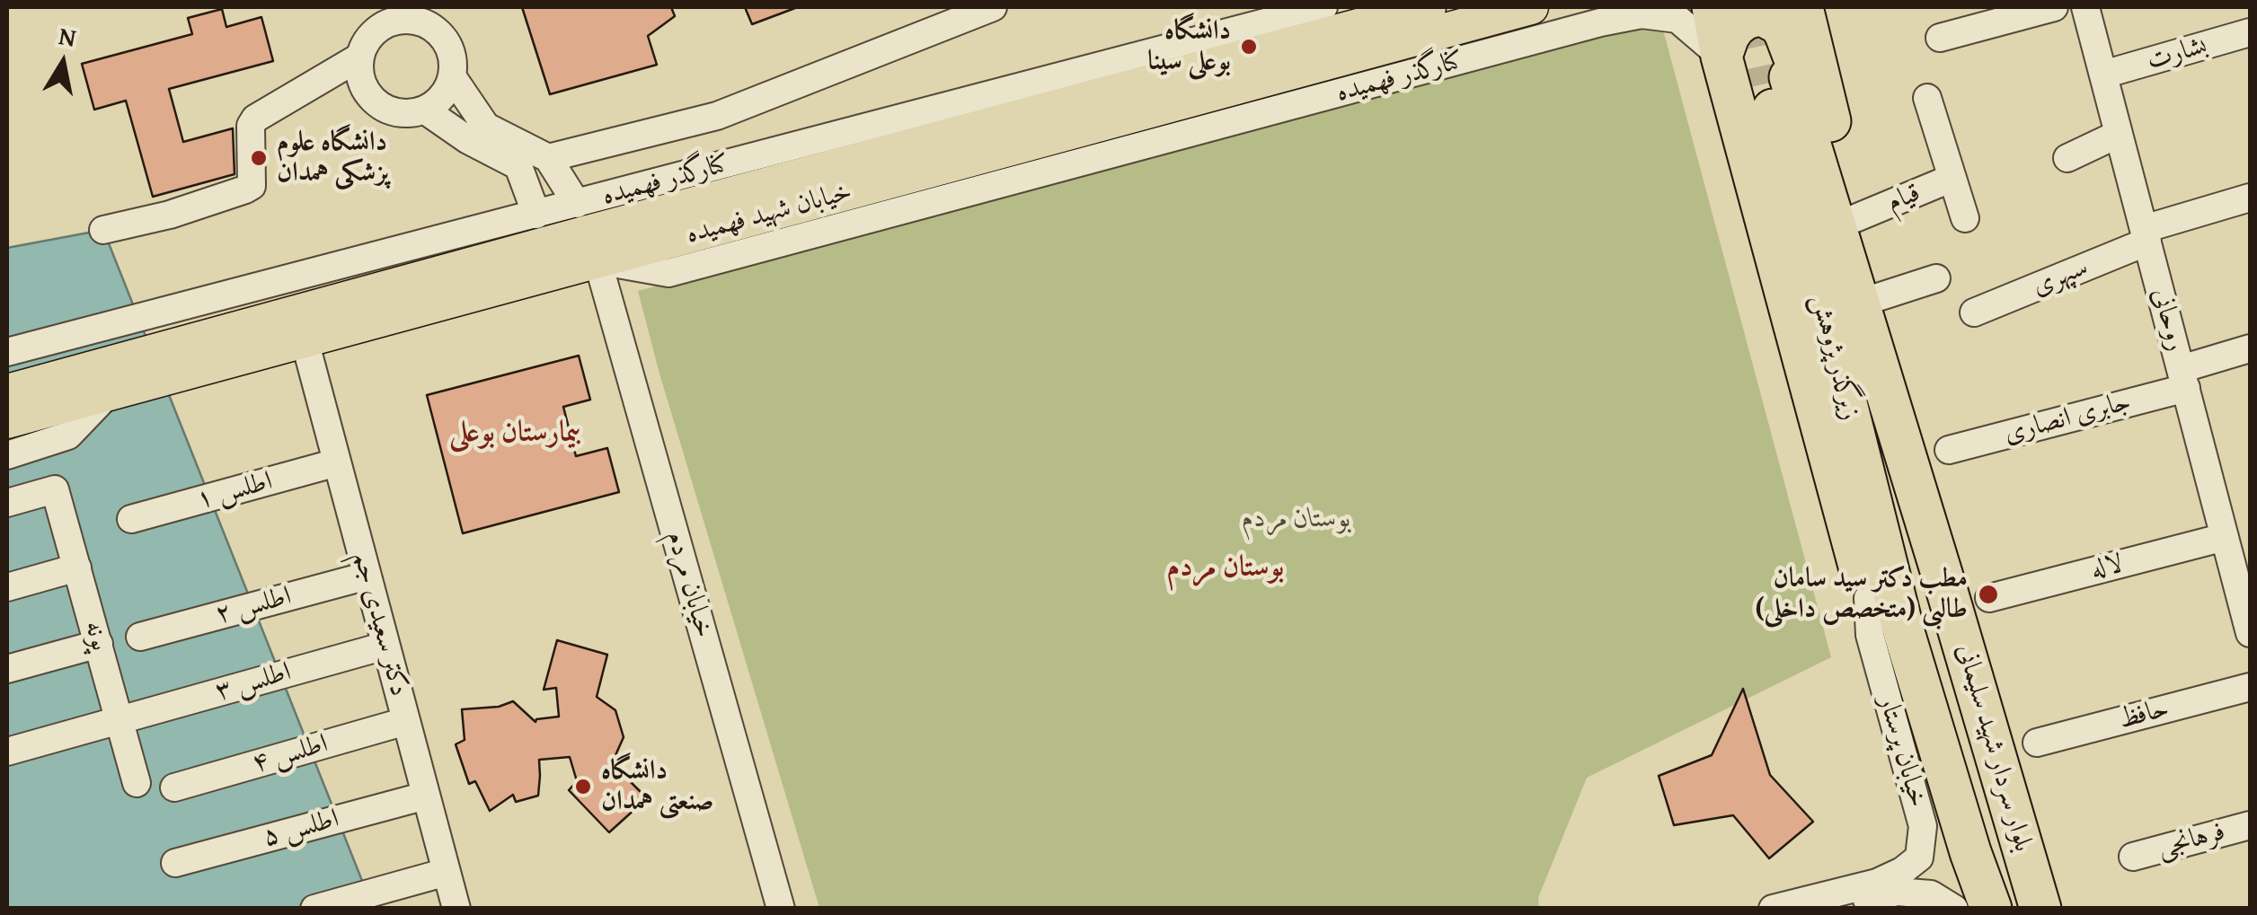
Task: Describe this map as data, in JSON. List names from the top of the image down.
{
  "streets": {
    "highway": ["زیرگذر پژوهش", "بلوار سردار شهید سلیمانی"],
    "main road": ["خیابان شهید فهمیده"],
    "street": [
      "بشارت",
      "کنارگذر فهمیده",
      "قیام",
      "سپهری",
      "روحانی",
      "جابری انصاری",
      "اطلس ۱",
      "لاله",
      "خیابان مردم",
      "اطلس ۲",
      "دکتر سعیدی جم",
      "پونه",
      "اطلس ۳",
      "حافظ",
      "خیابان پرستار",
      "اطلس ۴",
      "اطلس ۵",
      "فرهانجی"
    ]
  },
  "crossings": [
    ["بشارت", "روحانی"],
    ["کنارگذر فهمیده", "خیابان شهید فهمیده"],
    ["کنارگذر فهمیده", "خیابان مردم"],
    ["خیابان شهید فهمیده", "خیابان مردم"],
    ["خیابان شهید فهمیده", "دکتر سعیدی جم"],
    ["سپهری", "روحانی"],
    ["روحانی", "جابری انصاری"],
    ["روحانی", "لاله"],
    ["زیرگذر پژوهش", "بلوار سردار شهید سلیمانی"],
    ["اطلس ۱", "دکتر سعیدی جم"],
    ["اطلس ۲", "دکتر سعیدی جم"],
    ["دکتر سعیدی جم", "اطلس ۳"],
    ["دکتر سعیدی جم", "اطلس ۴"],
    ["دکتر سعیدی جم", "اطلس ۵"],
    ["پونه", "اطلس ۳"]
  ],
  "districts": ["بیمارستان بوعلی", "بوستان مردم"],
  "parks": ["بوستان مردم"],
  "places": [
    "دانشگاه بوعلی سینا",
    "دانشگاه علوم پزشکی همدان",
    "مطب دکتر سید سامان طالبی (متخصص داخلی)",
    "دانشگاه صنعتی همدان"
  ],
  "north": "top"
}
